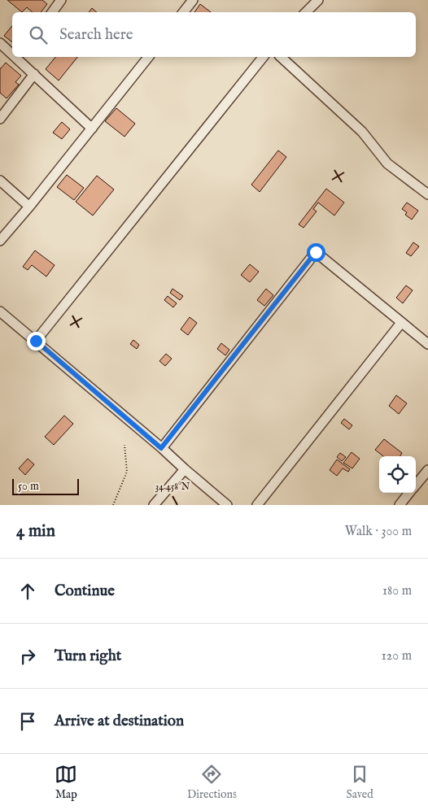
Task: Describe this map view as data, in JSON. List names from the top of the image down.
{
  "scale_bar": "50 m",
  "page": {
    "search": "Search here",
    "scale": "50 m",
    "heading": ["4 min", "Walk · 300 m"],
    "list": [
      ["Continue", "180 m"],
      ["Turn right", "120 m"],
      "Arrive at destination"
    ],
    "nav": ["Map", "Directions", "Saved"]
  },
  "coordinates": ["34.458°N"]
}
